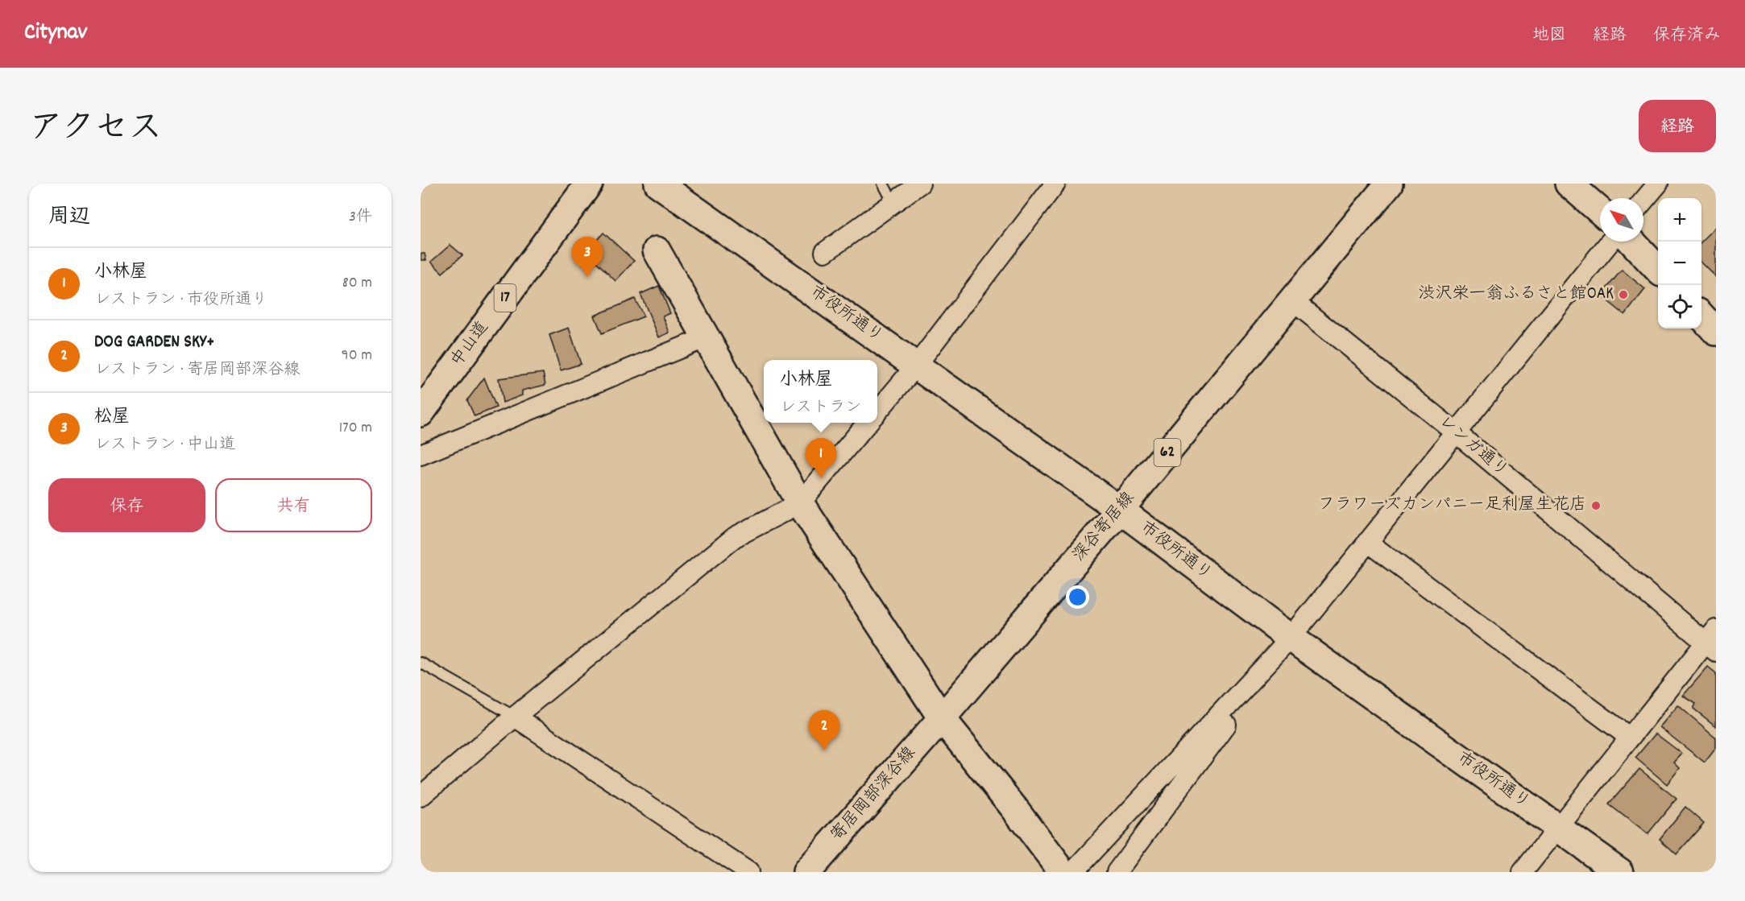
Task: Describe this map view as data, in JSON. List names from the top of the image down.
{
  "streets": {
    "main road": [
      "17",
      "市役所通り",
      "中山道",
      "62",
      "深谷寄居線",
      "寄居岡部深谷線"
    ],
    "street": ["レンガ通り"]
  },
  "crossings": [
    ["市役所通り", "深谷寄居線"],
    ["レンガ通り", "深谷寄居線"],
    ["深谷寄居線", "寄居岡部深谷線"]
  ],
  "places": ["渋沢栄一翁ふるさと館OAK", "フラワーズカンパニー足利屋生花店"],
  "north": "top left",
  "page": {
    "header": "Citynav",
    "nav": ["地図", "経路", "保存済み"],
    "title": "アクセス",
    "buttons": [
      "経路",
      ["保存", "共有"]
    ],
    "heading": ["周辺", "3件"],
    "map_buttons": ["+", "−"],
    "pins": ["3", "1", "2"],
    "list": [
      {
        "mark": "1",
        "name": "小林屋",
        "note": "レストラン · 市役所通り",
        "value": "80 m"
      },
      {
        "mark": "2",
        "name": "DOG GARDEN SKY+",
        "note": "レストラン · 寄居岡部深谷線",
        "value": "90 m"
      },
      {
        "mark": "3",
        "name": "松屋",
        "note": "レストラン · 中山道",
        "value": "170 m"
      }
    ],
    "popup": ["小林屋", "レストラン"]
  }
}
